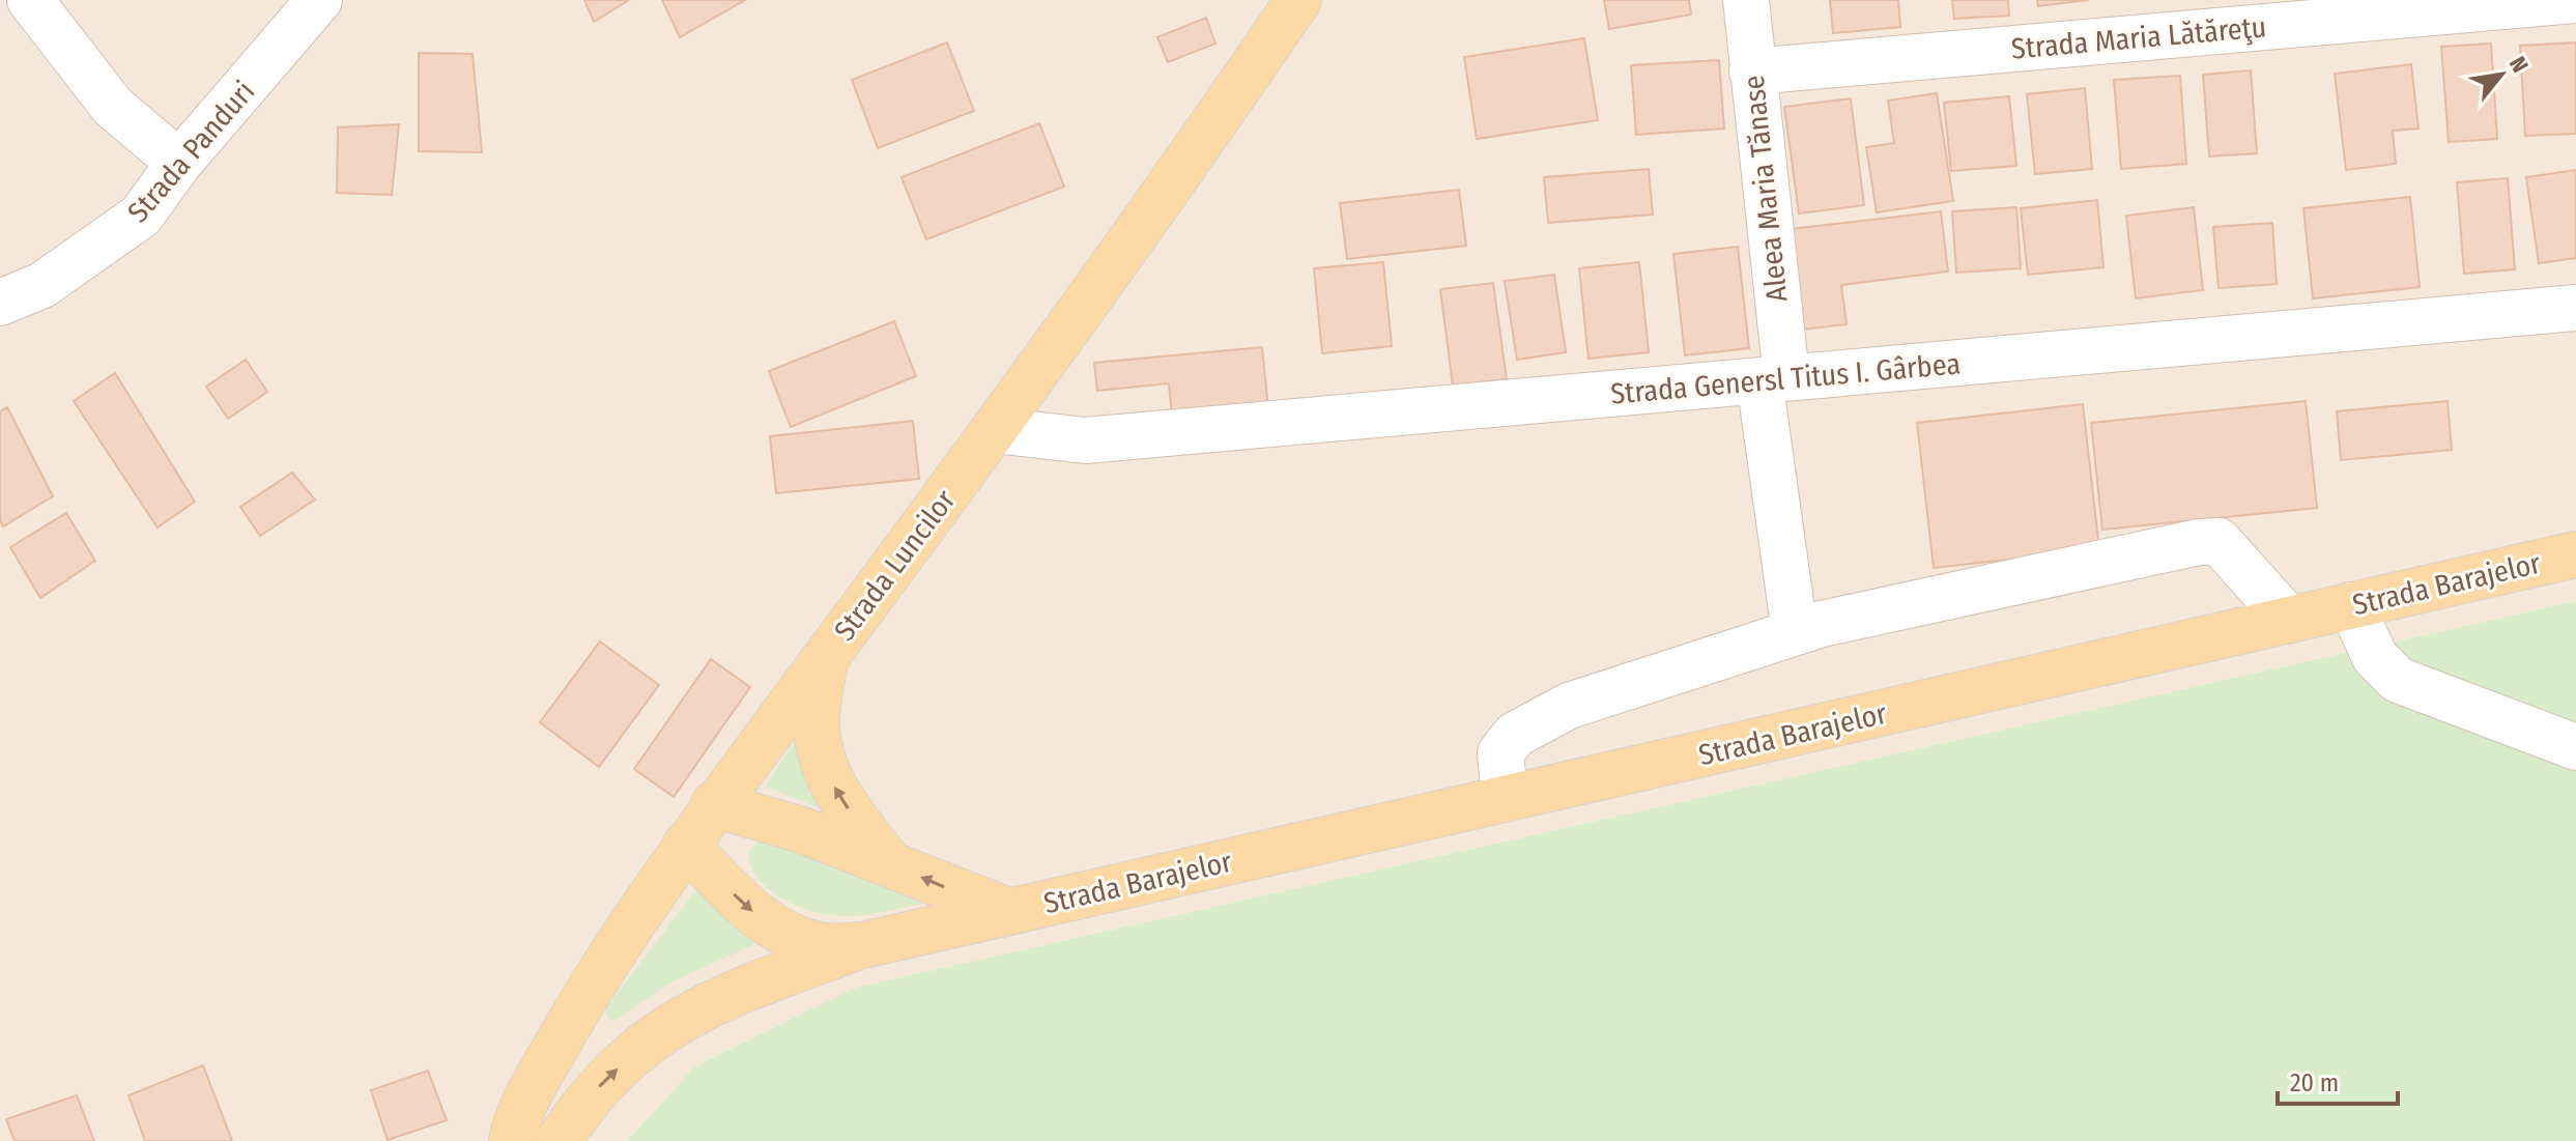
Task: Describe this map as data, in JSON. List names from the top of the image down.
{
  "streets": {
    "main road": ["Strada Luncilor", "Strada Barajelor"],
    "street": [
      "Strada Maria Lătăreţu",
      "Strada Panduri",
      "Aleea Maria Tănase",
      "Strada Genersl Titus I. Gârbea"
    ]
  },
  "crossings": [
    ["Strada Maria Lătăreţu", "Aleea Maria Tănase"],
    ["Aleea Maria Tănase", "Strada Genersl Titus I. Gârbea"],
    ["Strada Genersl Titus I. Gârbea", "Strada Luncilor"],
    ["Strada Luncilor", "Strada Barajelor"]
  ],
  "scale_bar": "20 m",
  "north": "top right"
}
